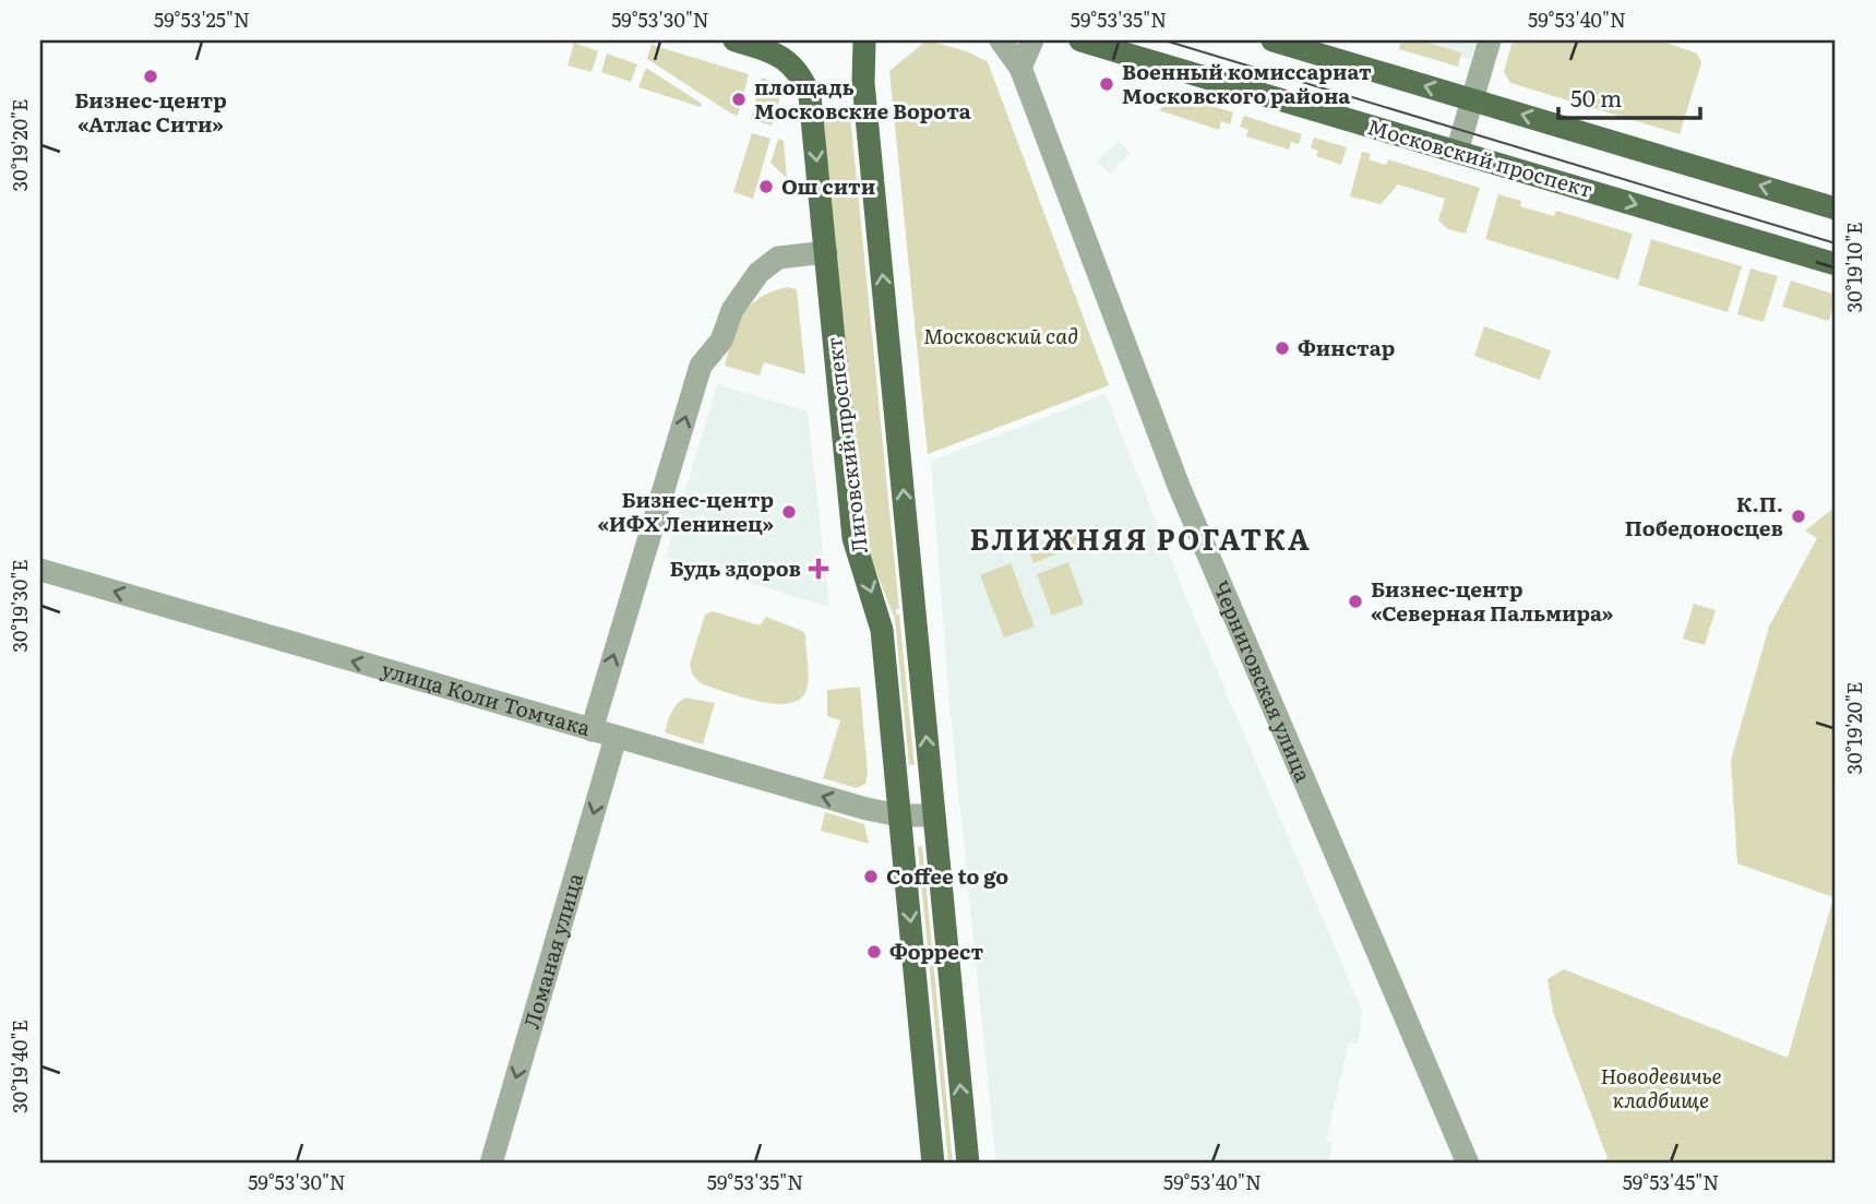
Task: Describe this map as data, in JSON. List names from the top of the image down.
{
  "streets": {
    "main road": ["Московский проспект", "Лиговский проспект"],
    "street": ["Черниговская улица", "улица Коли Томчака", "Ломаная улица"]
  },
  "crossings": [
    ["Лиговский проспект", "улица Коли Томчака"],
    ["улица Коли Томчака", "Ломаная улица"]
  ],
  "one_way": ["улица Коли Томчака", "Ломаная улица"],
  "districts": ["БЛИЖНЯЯ РОГАТКА"],
  "parks": ["Московский сад", "Новодевичье кладбище"],
  "places": {
    "other": [
      "Бизнес-центр «Атлас Сити»",
      "Военный комиссариат Московского района",
      "площадь Московские Ворота",
      "Ош сити",
      "Финстар",
      "Бизнес-центр «ИФХ Ленинец»",
      "К.П. Победоносцев",
      "Бизнес-центр «Северная Пальмира»",
      "Coffee to go",
      "Форрест"
    ],
    "health": ["Будь здоров"]
  },
  "scale_bar": "50 m",
  "coordinates": [
    "59°53'25\"N",
    "59°53'30\"N",
    "59°53'35\"N",
    "59°53'40\"N",
    "30°19'20\"E",
    "30°19'10\"E",
    "30°19'30\"E",
    "30°19'40\"E",
    "59°53'45\"N"
  ]
}
